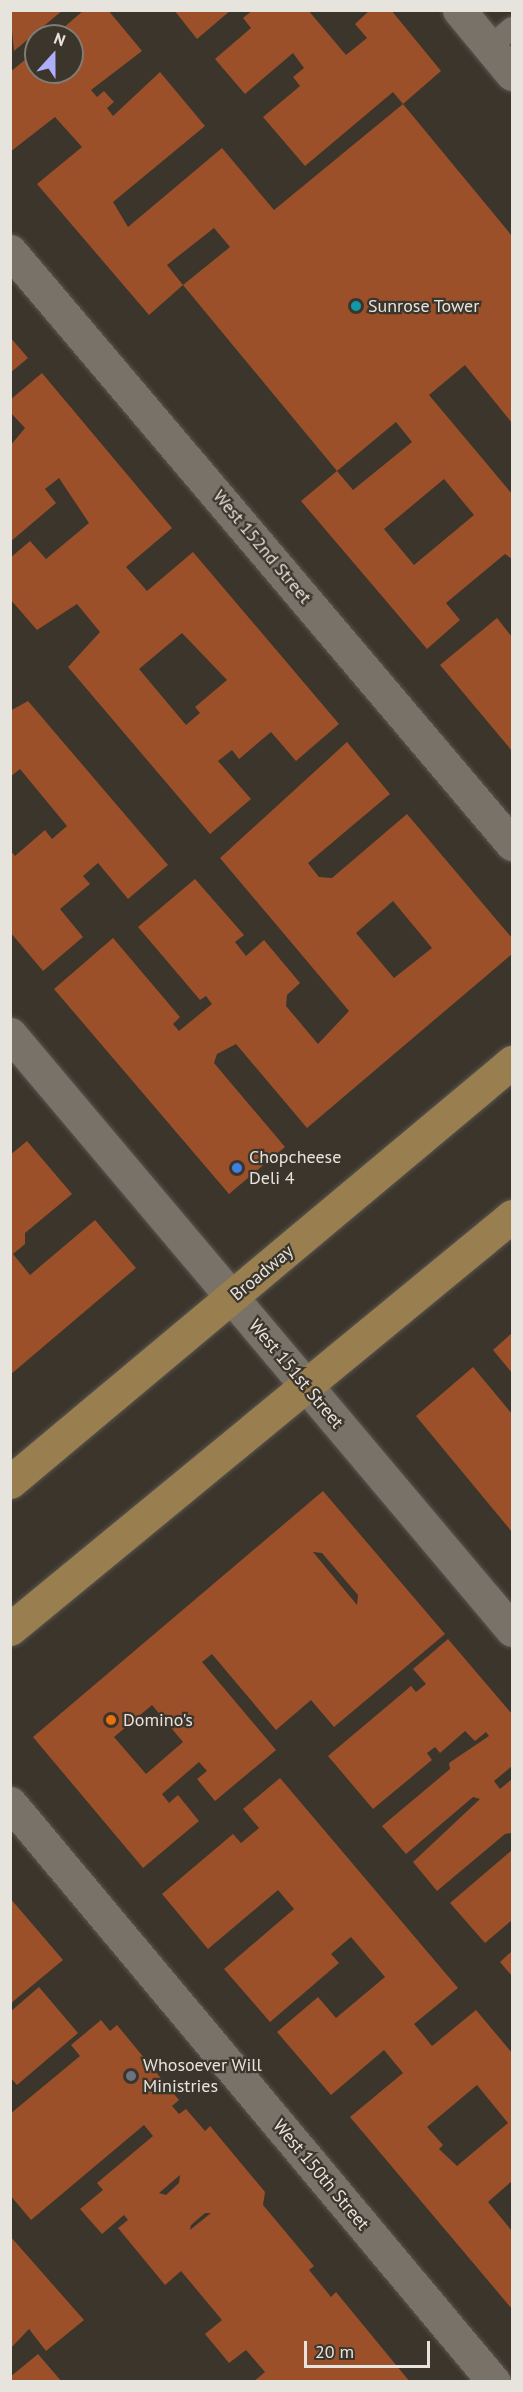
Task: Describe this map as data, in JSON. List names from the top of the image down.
{
  "streets": {
    "main road": ["Broadway"],
    "street": ["West 152nd Street", "West 151st Street", "West 150th Street"]
  },
  "crossings": [
    ["Broadway", "West 151st Street"]
  ],
  "places": [
    "Sunrose Tower",
    "Chopcheese Deli 4",
    "Domino's",
    "Whosoever Will Ministries"
  ],
  "scale_bar": "20 m",
  "north": "top"
}
